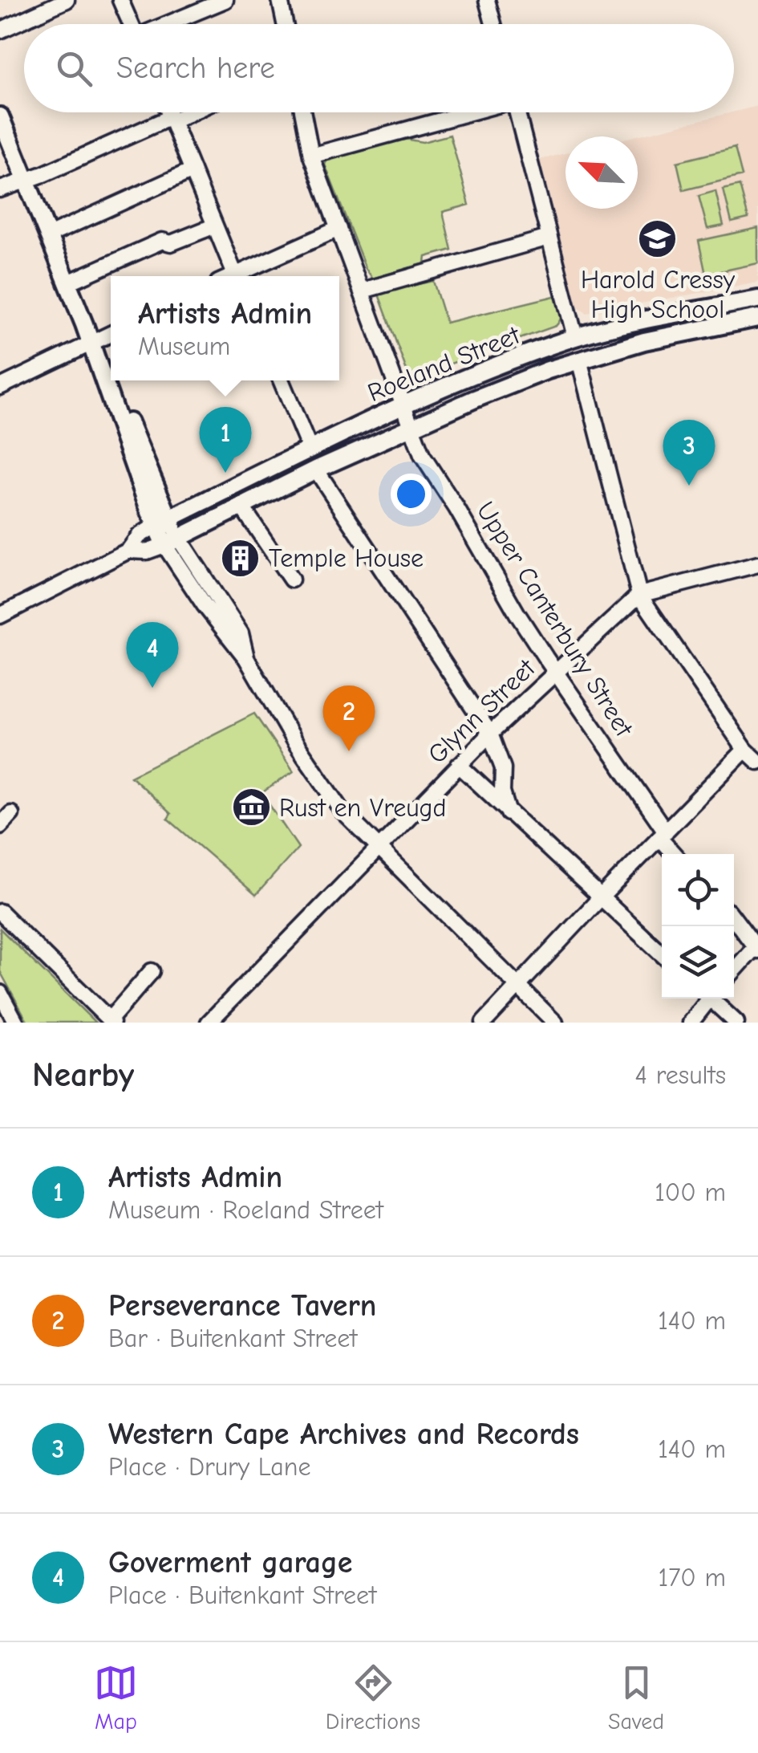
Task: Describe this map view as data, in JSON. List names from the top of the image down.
{
  "streets": {
    "main road": ["Roeland Street"],
    "street": ["Upper Canterbury Street", "Glynn Street"]
  },
  "crossings": [
    ["Roeland Street", "Upper Canterbury Street"],
    ["Upper Canterbury Street", "Glynn Street"]
  ],
  "places": {
    "school or university": ["Harold Cressy High School"],
    "building": ["Temple House"],
    "museum": ["Rust en Vreugd"]
  },
  "north": "top left",
  "page": {
    "search": "Search here",
    "popup": ["Artists Admin", "Museum"],
    "pins": [
      "1",
      "3",
      "4",
      "2"
    ],
    "heading": ["Nearby", "4 results"],
    "list": [
      {
        "mark": "1",
        "name": "Artists Admin",
        "note": "Museum · Roeland Street",
        "value": "100 m"
      },
      {
        "mark": "2",
        "name": "Perseverance Tavern",
        "note": "Bar · Buitenkant Street",
        "value": "140 m"
      },
      {
        "mark": "3",
        "name": "Western Cape Archives and Records",
        "note": "Place · Drury Lane",
        "value": "140 m"
      },
      {
        "mark": "4",
        "name": "Goverment garage",
        "note": "Place · Buitenkant Street",
        "value": "170 m"
      }
    ],
    "nav": ["Map", "Directions", "Saved"]
  }
}
